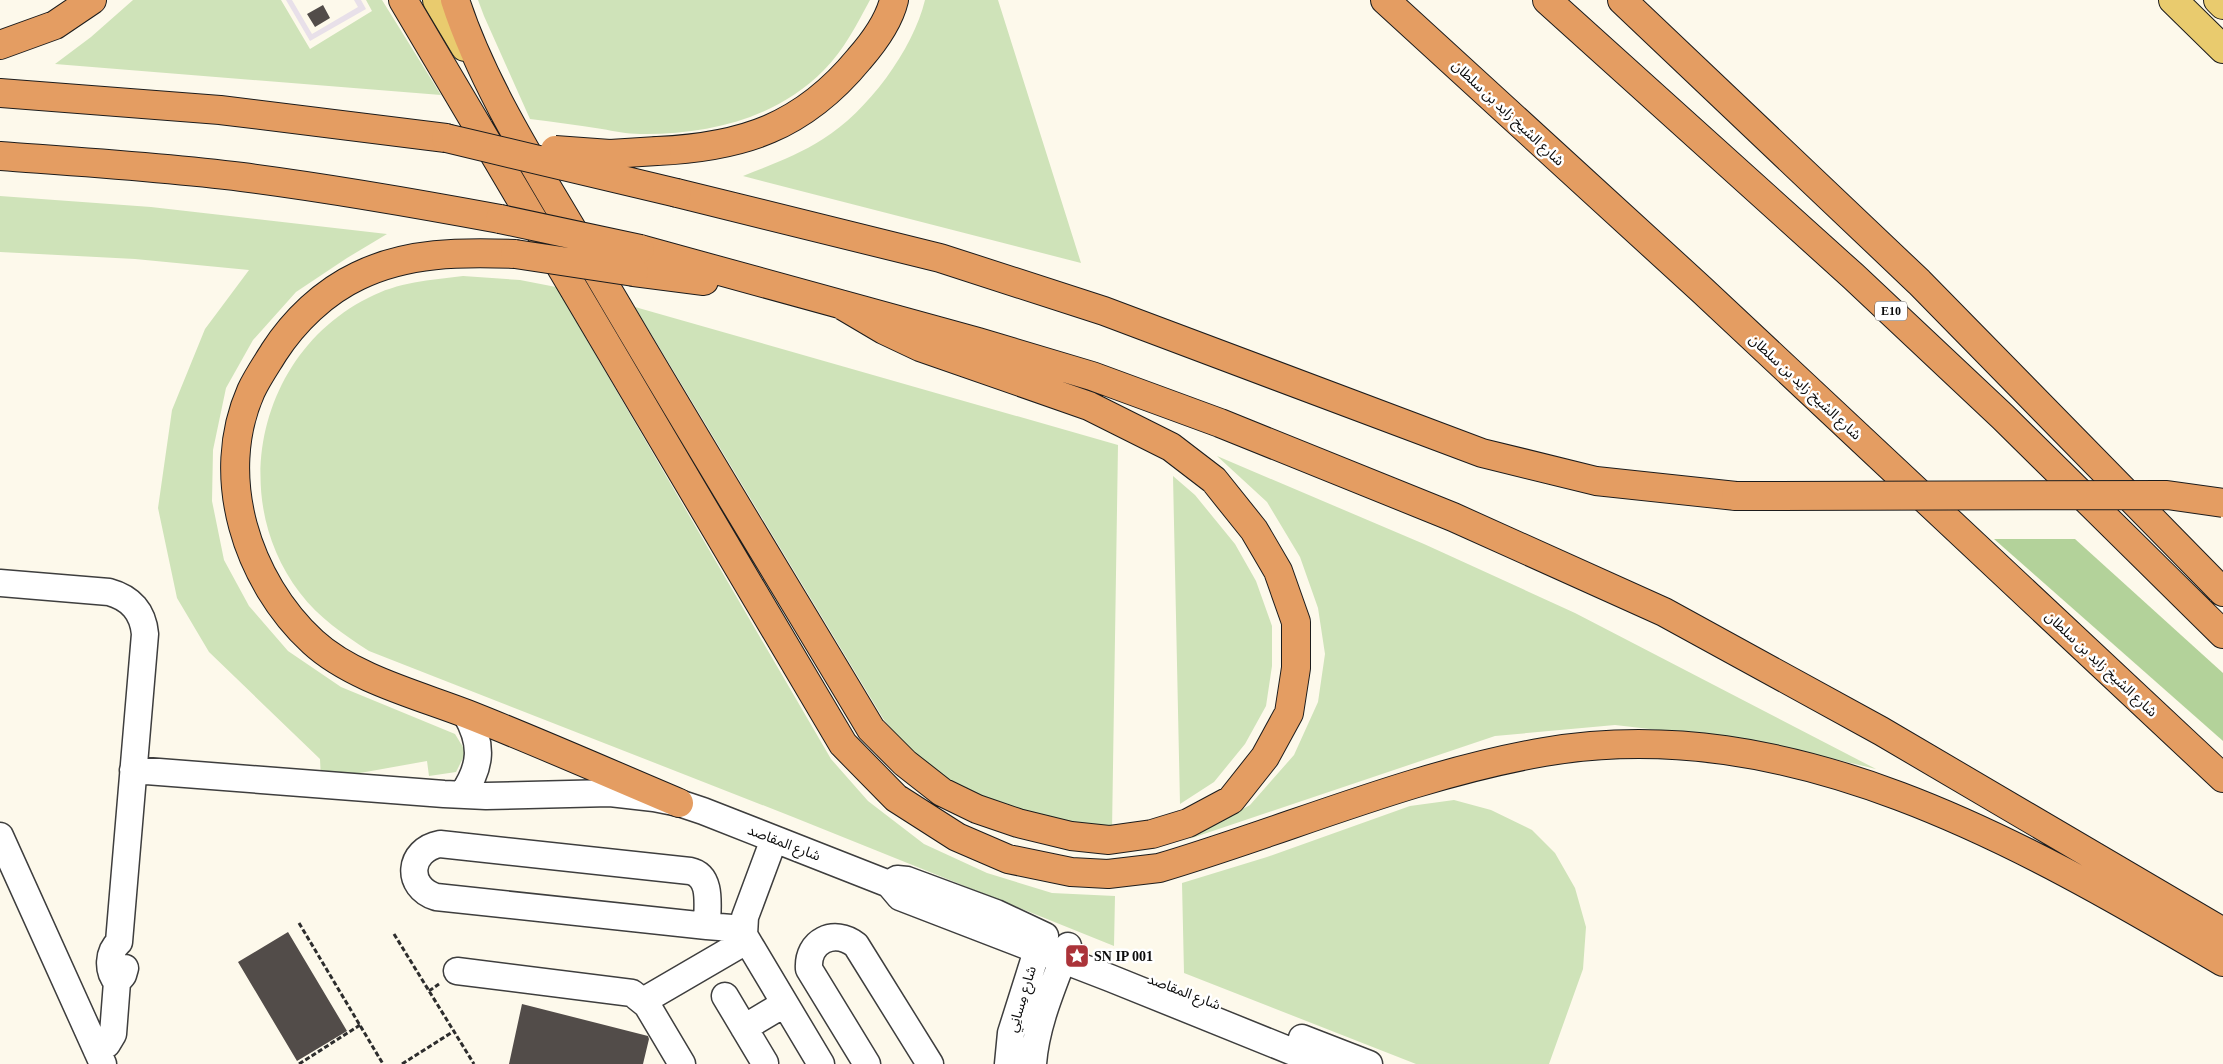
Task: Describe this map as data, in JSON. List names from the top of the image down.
{
  "streets": {
    "highway": ["شارع الشيخ زايد بن سلطان", "E10"],
    "street": ["شارع المقاصد", "شارع مِسانِي"]
  },
  "crossings": [
    ["شارع المقاصد", "شارع مِسانِي"]
  ],
  "places": {
    "place": ["SN IP 001"]
  }
}
